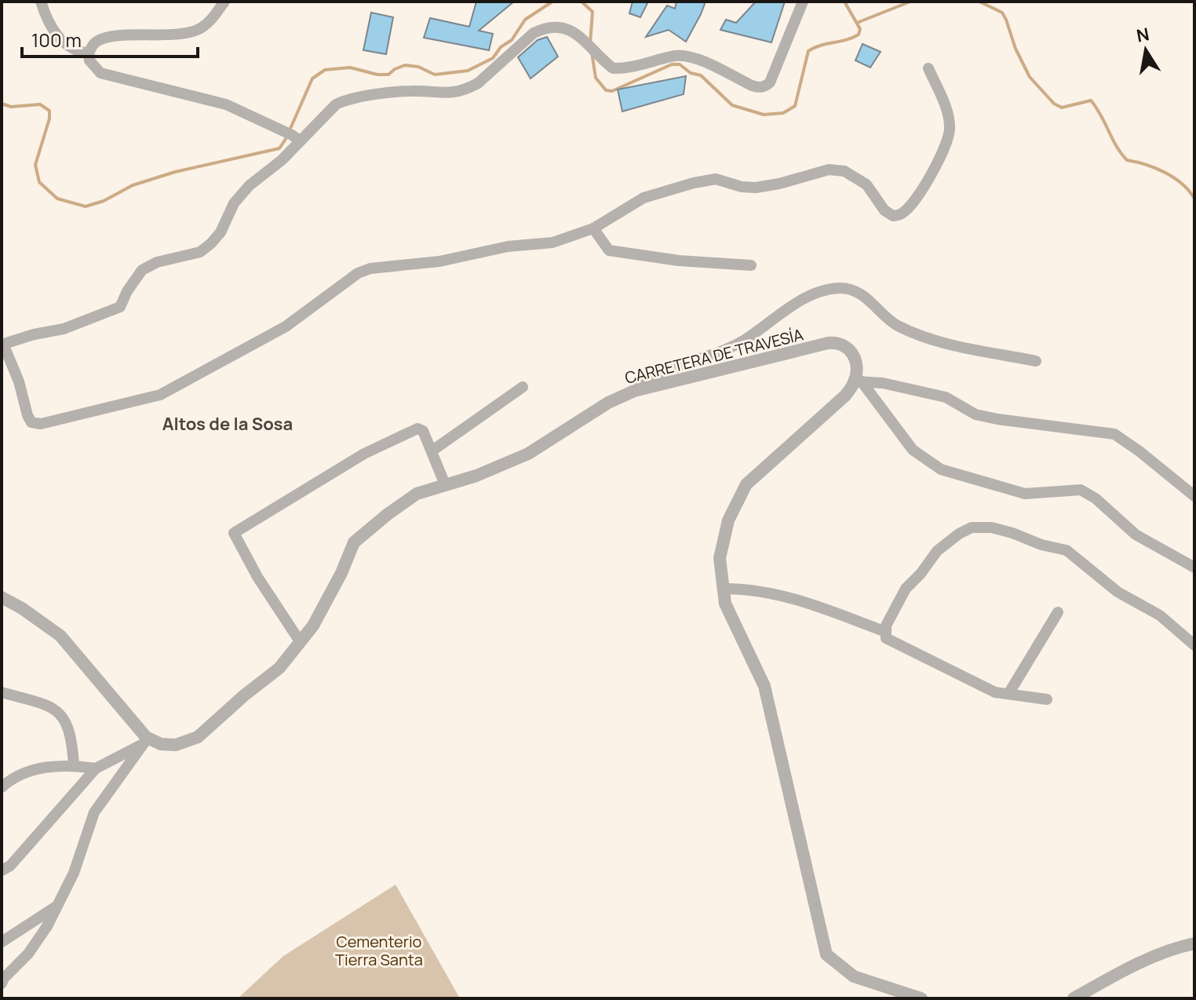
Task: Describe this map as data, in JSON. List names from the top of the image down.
{
  "streets": {
    "street": ["CARRETERA DE TRAVESÍA"]
  },
  "districts": ["Altos de la Sosa"],
  "parks": ["Cementerio Tierra Santa"],
  "scale_bar": "100 m",
  "north": "top"
}
